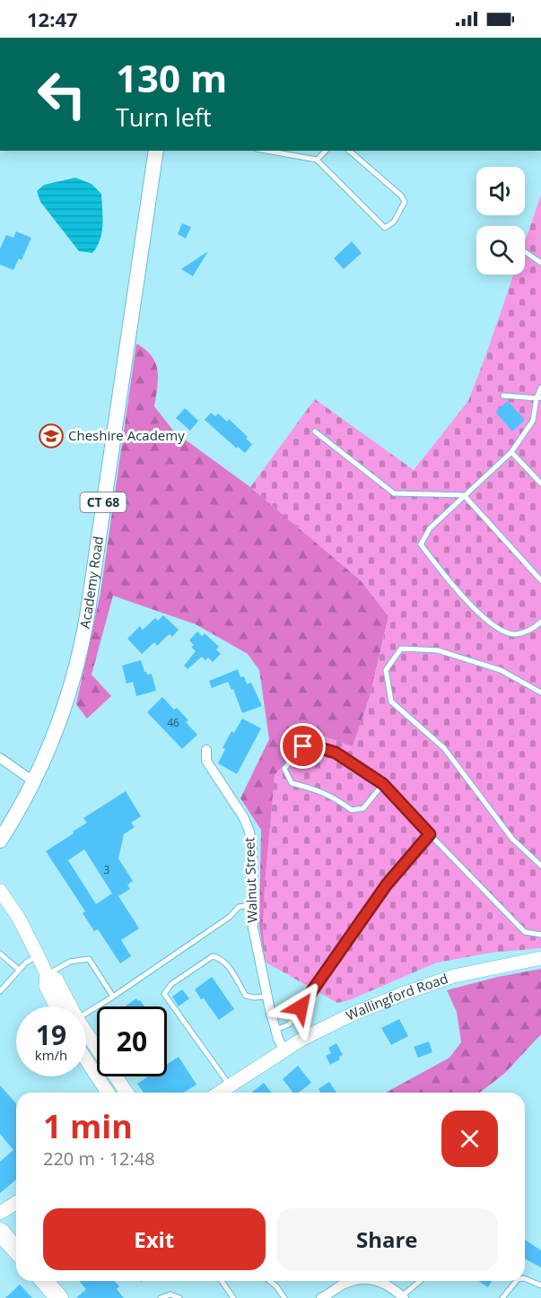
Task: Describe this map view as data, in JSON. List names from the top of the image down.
{
  "streets": {
    "main road": ["CT 68", "Academy Road"],
    "street": ["Walnut Street", "Wallingford Road"]
  },
  "crossings": [
    ["Walnut Street", "Wallingford Road"]
  ],
  "places": {
    "school or university": ["Cheshire Academy"]
  },
  "house_numbers": ["46", "3"],
  "page": {
    "status": "12:47",
    "turn": ["130 m", "Turn left"],
    "speed": "19 km/h",
    "limit": "20",
    "heading": ["1 min", "220 m · 12:48"],
    "buttons": ["Exit", "Share"]
  }
}
